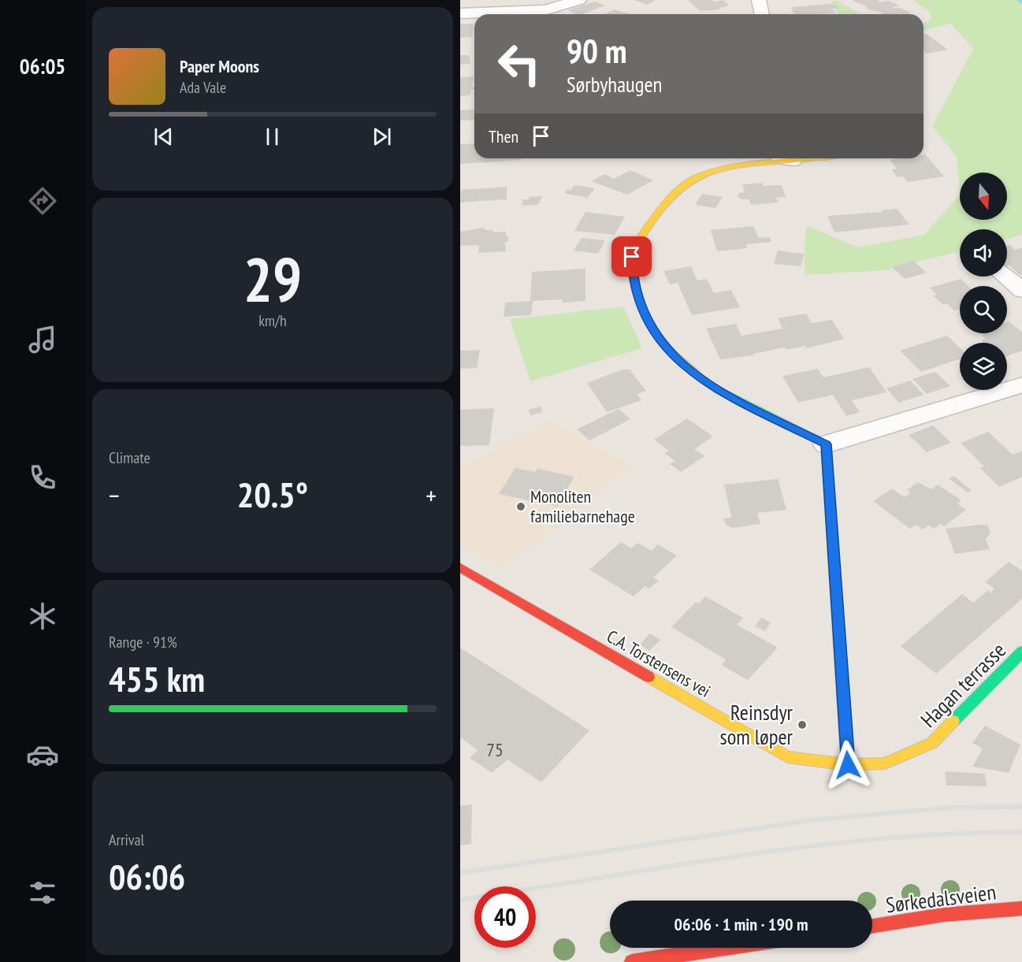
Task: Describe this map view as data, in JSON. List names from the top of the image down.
{
  "streets": {
    "street": ["C.A. Torstensens vei", "Hagan terrasse", "Sørkedalsveien"]
  },
  "crossings": [
    ["C.A. Torstensens vei", "Hagan terrasse"]
  ],
  "places": ["Monoliten familiebarnehage", "Reinsdyr som løper"],
  "house_numbers": ["75"],
  "north": "bottom",
  "page": {
    "tabs": "06:05",
    "turn": ["90 m", "Sørbyhaugen"],
    "song": ["Paper Moons", "Ada Vale"],
    "then": "Then",
    "tile": [
      ["29", "km/h"],
      "Climate",
      ["Range · 91%", "455 km"],
      ["Arrival", "06:06"]
    ],
    "heat": ["−", "20.5°", "+"],
    "limit": "40",
    "trip": "06:06 · 1 min · 190 m"
  }
}
